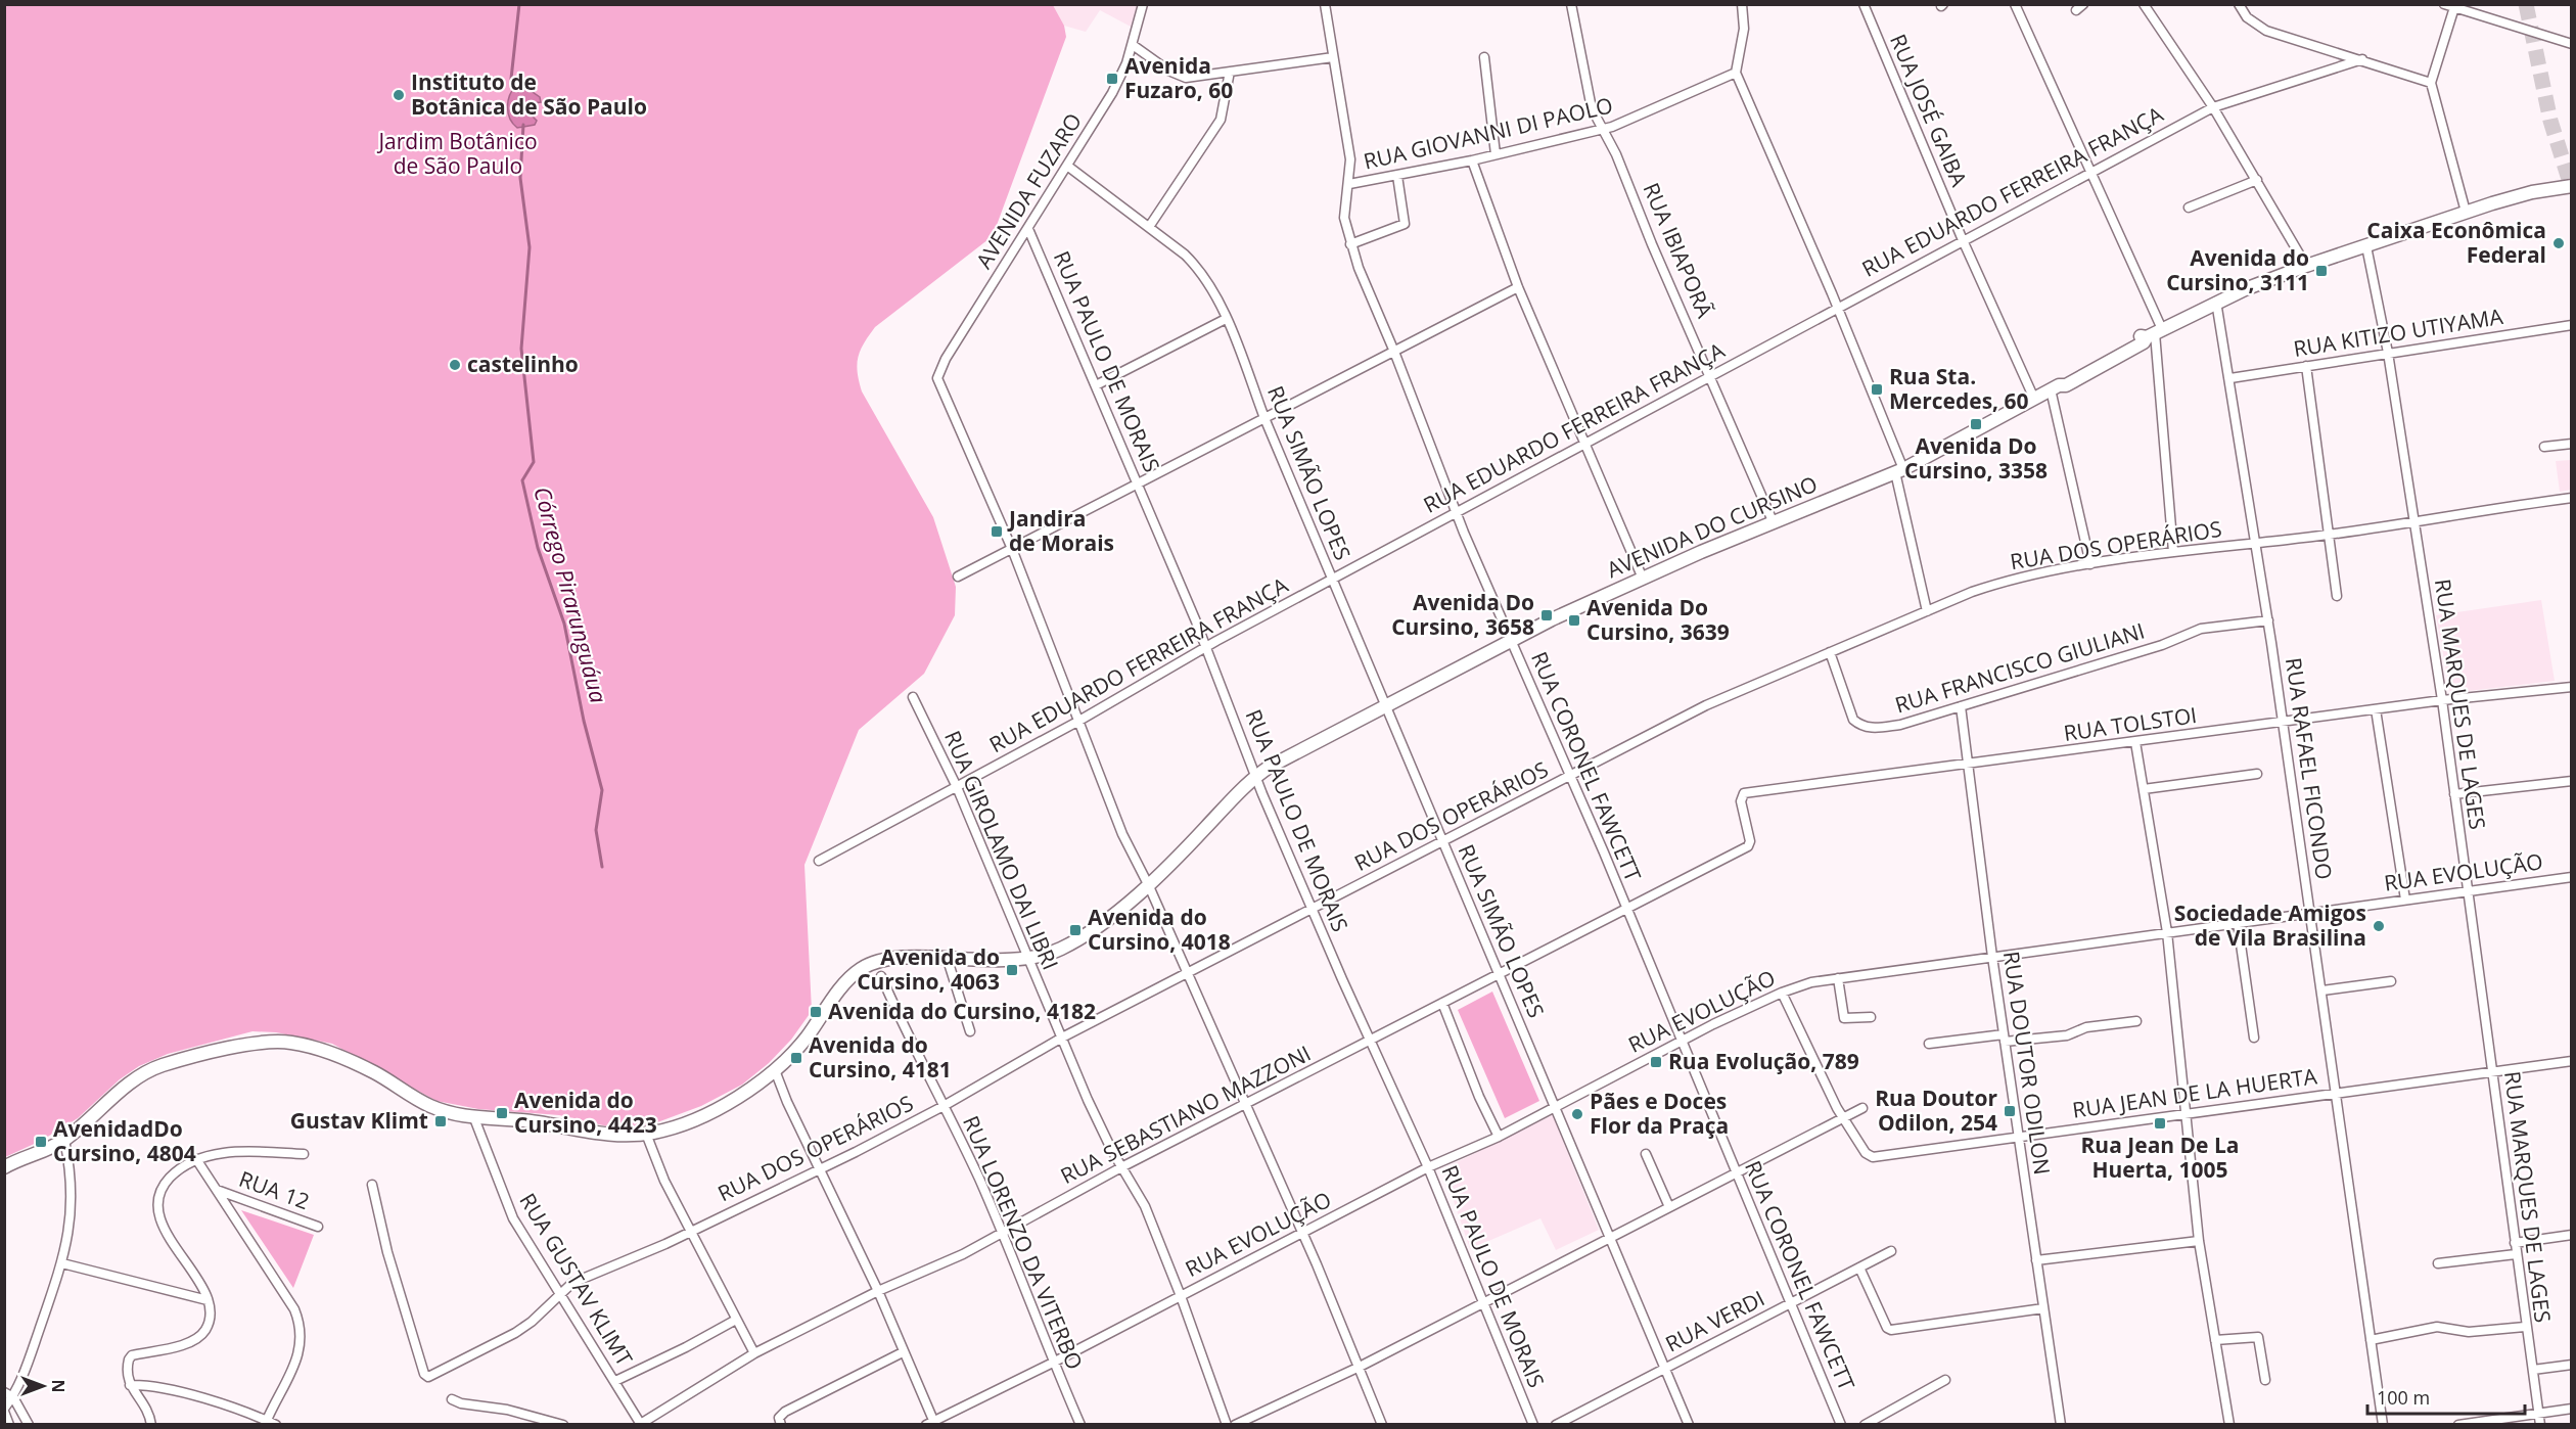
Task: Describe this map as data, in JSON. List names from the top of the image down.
{
  "streets": {
    "main road": ["AVENIDA DO CURSINO"],
    "street": [
      "RUA JOSÉ GAIBA",
      "RUA GIOVANNI DI PAOLO",
      "AVENIDA FUZARO",
      "RUA EDUARDO FERREIRA FRANÇA",
      "RUA IBIAPORÃ",
      "RUA KITIZO UTIYAMA",
      "RUA PAULO DE MORAIS",
      "RUA SIMÃO LOPES",
      "RUA DOS OPERÁRIOS",
      "RUA FRANCISCO GIULIANI",
      "RUA MARQUES DE LAGES",
      "RUA TOLSTOI",
      "RUA CORONEL FAWCETT",
      "RUA RAFAEL FICONDO",
      "RUA GIROLAMO DAI LIBRI",
      "RUA EVOLUÇÃO",
      "RUA DOUTOR ODILON",
      "RUA JEAN DE LA HUERTA",
      "RUA SEBASTIANO MAZZONI",
      "RUA 12",
      "RUA LORENZO DA VITERBO",
      "RUA GUSTAV KLIMT",
      "RUA VERDI"
    ]
  },
  "crossings": [
    ["RUA JOSÉ GAIBA", "RUA EDUARDO FERREIRA FRANÇA"],
    ["RUA JOSÉ GAIBA", "AVENIDA DO CURSINO"],
    ["RUA GIOVANNI DI PAOLO", "RUA IBIAPORÃ"],
    ["RUA GIOVANNI DI PAOLO", "RUA CORONEL FAWCETT"],
    ["AVENIDA FUZARO", "RUA PAULO DE MORAIS"],
    ["AVENIDA FUZARO", "RUA SIMÃO LOPES"],
    ["RUA EDUARDO FERREIRA FRANÇA", "RUA IBIAPORÃ"],
    ["RUA EDUARDO FERREIRA FRANÇA", "RUA PAULO DE MORAIS"],
    ["RUA EDUARDO FERREIRA FRANÇA", "RUA SIMÃO LOPES"],
    ["RUA EDUARDO FERREIRA FRANÇA", "RUA CORONEL FAWCETT"],
    ["RUA EDUARDO FERREIRA FRANÇA", "RUA GIROLAMO DAI LIBRI"],
    ["RUA IBIAPORÃ", "AVENIDA DO CURSINO"],
    ["RUA KITIZO UTIYAMA", "RUA MARQUES DE LAGES"],
    ["RUA KITIZO UTIYAMA", "RUA RAFAEL FICONDO"],
    ["RUA PAULO DE MORAIS", "AVENIDA DO CURSINO"],
    ["RUA PAULO DE MORAIS", "RUA DOS OPERÁRIOS"],
    ["RUA PAULO DE MORAIS", "RUA EVOLUÇÃO"],
    ["RUA PAULO DE MORAIS", "RUA SEBASTIANO MAZZONI"],
    ["RUA SIMÃO LOPES", "AVENIDA DO CURSINO"],
    ["RUA SIMÃO LOPES", "RUA DOS OPERÁRIOS"],
    ["RUA SIMÃO LOPES", "RUA EVOLUÇÃO"],
    ["RUA SIMÃO LOPES", "RUA SEBASTIANO MAZZONI"],
    ["RUA SIMÃO LOPES", "RUA VERDI"],
    ["AVENIDA DO CURSINO", "RUA MARQUES DE LAGES"],
    ["AVENIDA DO CURSINO", "RUA CORONEL FAWCETT"],
    ["AVENIDA DO CURSINO", "RUA RAFAEL FICONDO"],
    ["AVENIDA DO CURSINO", "RUA GIROLAMO DAI LIBRI"],
    ["AVENIDA DO CURSINO", "RUA GUSTAV KLIMT"],
    ["RUA DOS OPERÁRIOS", "RUA FRANCISCO GIULIANI"],
    ["RUA DOS OPERÁRIOS", "RUA MARQUES DE LAGES"],
    ["RUA DOS OPERÁRIOS", "RUA CORONEL FAWCETT"],
    ["RUA DOS OPERÁRIOS", "RUA RAFAEL FICONDO"],
    ["RUA DOS OPERÁRIOS", "RUA GIROLAMO DAI LIBRI"],
    ["RUA DOS OPERÁRIOS", "RUA LORENZO DA VITERBO"],
    ["RUA DOS OPERÁRIOS", "RUA GUSTAV KLIMT"],
    ["RUA FRANCISCO GIULIANI", "RUA RAFAEL FICONDO"],
    ["RUA FRANCISCO GIULIANI", "RUA DOUTOR ODILON"],
    ["RUA MARQUES DE LAGES", "RUA TOLSTOI"],
    ["RUA MARQUES DE LAGES", "RUA EVOLUÇÃO"],
    ["RUA MARQUES DE LAGES", "RUA JEAN DE LA HUERTA"],
    ["RUA TOLSTOI", "RUA RAFAEL FICONDO"],
    ["RUA TOLSTOI", "RUA DOUTOR ODILON"],
    ["RUA TOLSTOI", "RUA SEBASTIANO MAZZONI"],
    ["RUA CORONEL FAWCETT", "RUA EVOLUÇÃO"],
    ["RUA CORONEL FAWCETT", "RUA SEBASTIANO MAZZONI"],
    ["RUA CORONEL FAWCETT", "RUA VERDI"],
    ["RUA RAFAEL FICONDO", "RUA EVOLUÇÃO"],
    ["RUA RAFAEL FICONDO", "RUA JEAN DE LA HUERTA"],
    ["RUA GIROLAMO DAI LIBRI", "RUA EVOLUÇÃO"],
    ["RUA GIROLAMO DAI LIBRI", "RUA SEBASTIANO MAZZONI"],
    ["RUA EVOLUÇÃO", "RUA DOUTOR ODILON"],
    ["RUA EVOLUÇÃO", "RUA LORENZO DA VITERBO"],
    ["RUA DOUTOR ODILON", "RUA JEAN DE LA HUERTA"],
    ["RUA SEBASTIANO MAZZONI", "RUA LORENZO DA VITERBO"],
    ["RUA SEBASTIANO MAZZONI", "RUA GUSTAV KLIMT"]
  ],
  "water": ["Córrego Pirarunguáua"],
  "parks": ["Jardim Botânico de São Paulo"],
  "places": {
    "transit": [
      "Avenida Fuzaro, 60",
      "Avenida do Cursino, 3111",
      "Rua Sta. Mercedes, 60",
      "Avenida Do Cursino, 3358",
      "Jandira de Morais",
      "Avenida Do Cursino, 3658",
      "Avenida Do Cursino, 3639",
      "Avenida do Cursino, 4018",
      "Avenida do Cursino, 4063",
      "Avenida do Cursino, 4182",
      "Avenida do Cursino, 4181",
      "Rua Evolução, 789",
      "Rua Doutor Odilon, 254",
      "Avenida do Cursino, 4423",
      "Gustav Klimt",
      "Rua Jean De La Huerta, 1005",
      "AvenidadDo Cursino, 4804"
    ],
    "other": [
      "Instituto de Botânica de São Paulo",
      "Caixa Econômica Federal",
      "castelinho",
      "Sociedade Amigos de Vila Brasilina",
      "Pães e Doces Flor da Praça"
    ]
  },
  "scale_bar": "100 m",
  "north": "right"
}
